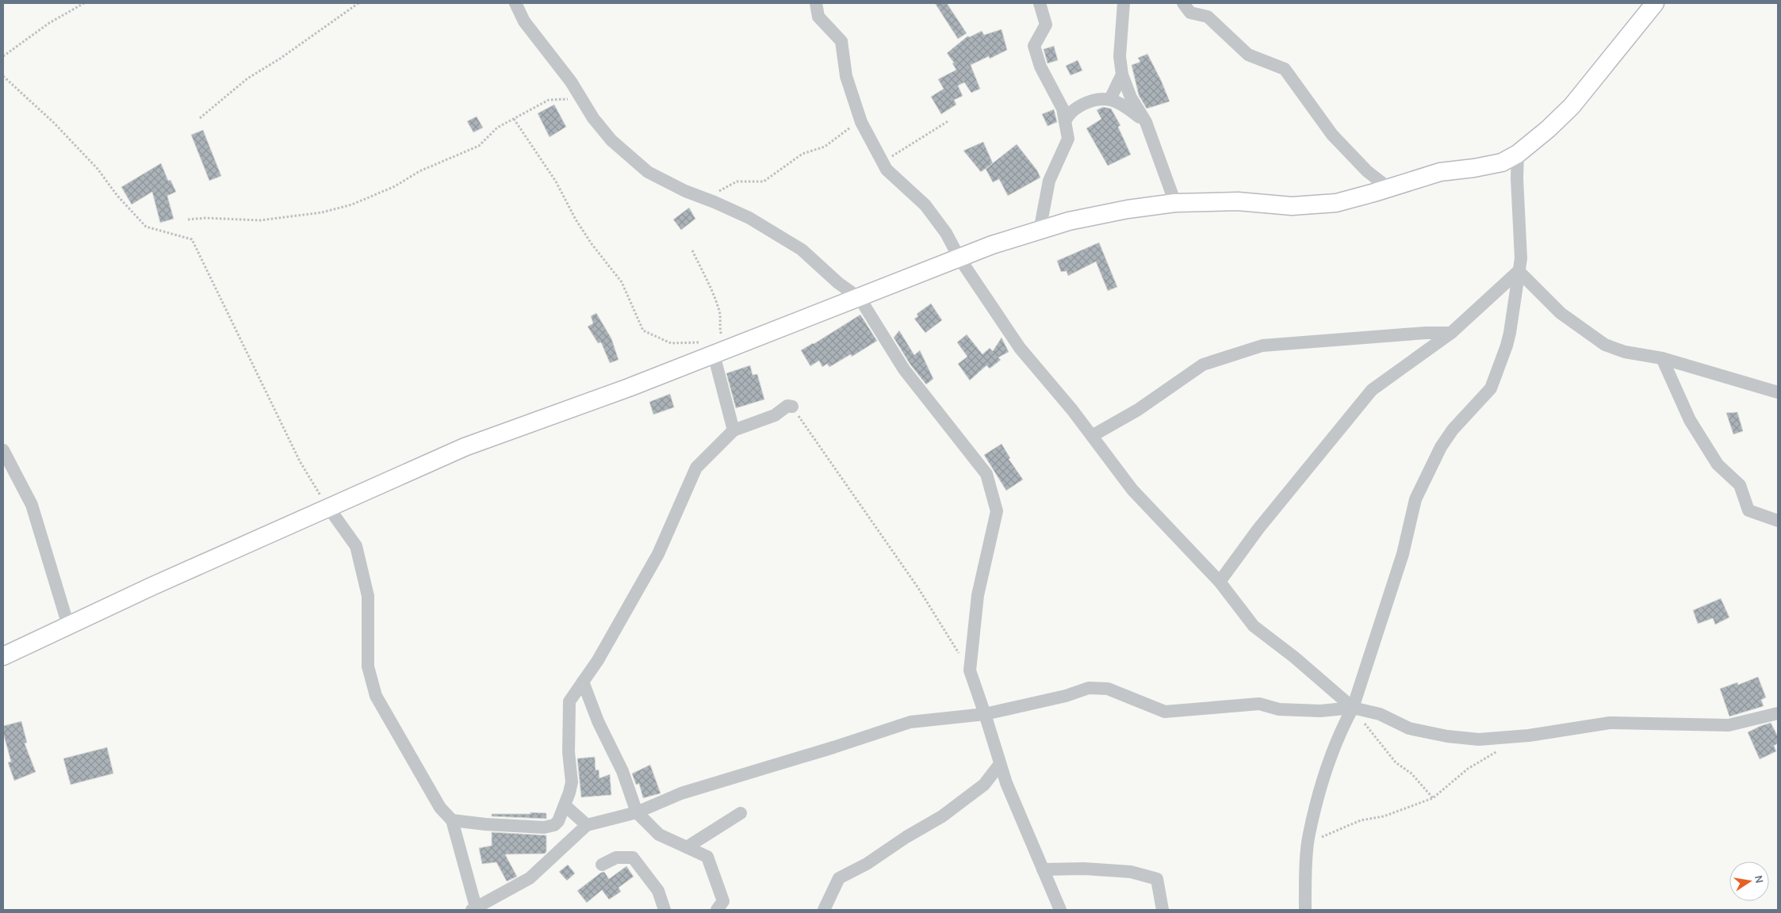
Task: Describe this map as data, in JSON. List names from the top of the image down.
{
  "north": "right"
}
